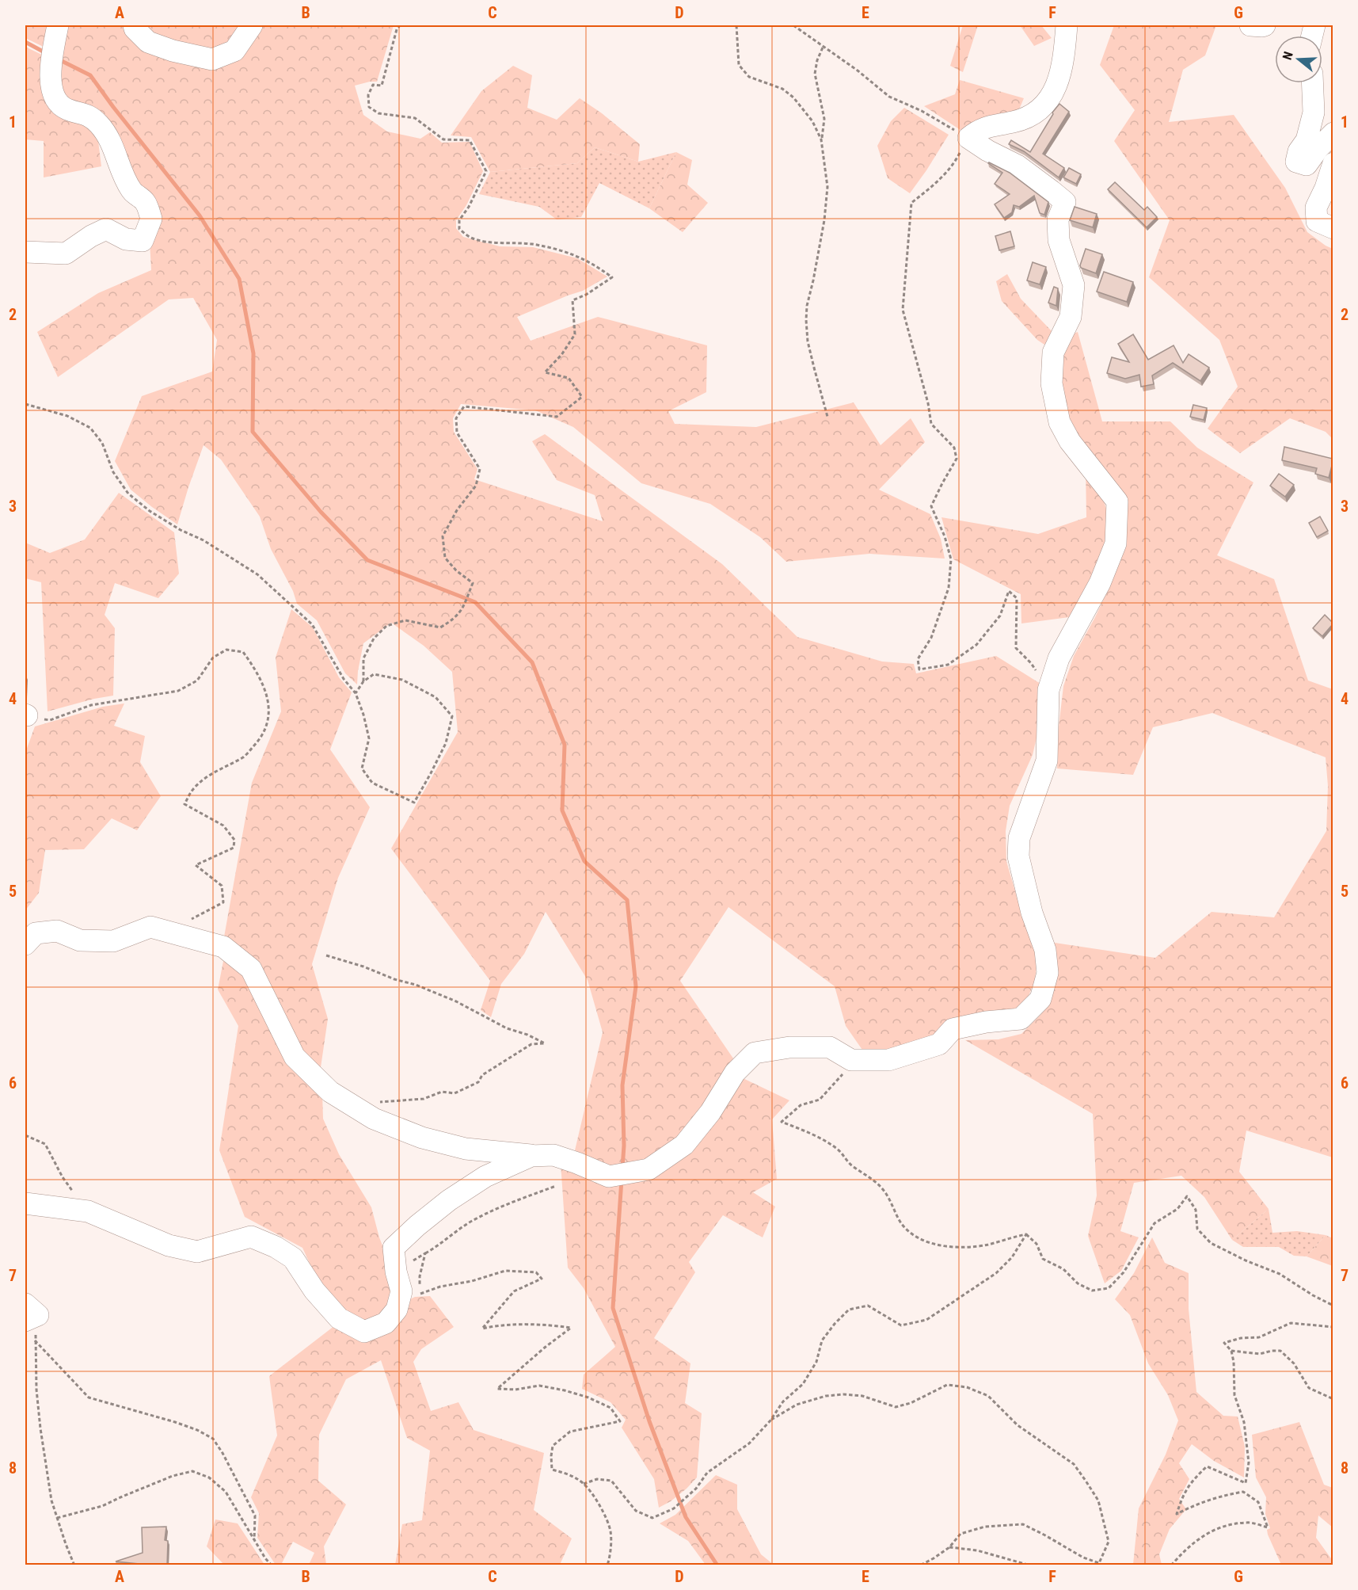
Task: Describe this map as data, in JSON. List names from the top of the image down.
{
  "north": "left",
  "grid": {
    "columns": [
      "A",
      "B",
      "C",
      "D",
      "E",
      "F",
      "G"
    ],
    "rows": [
      "1",
      "2",
      "3",
      "4",
      "5",
      "6",
      "7",
      "8"
    ]
  }
}
